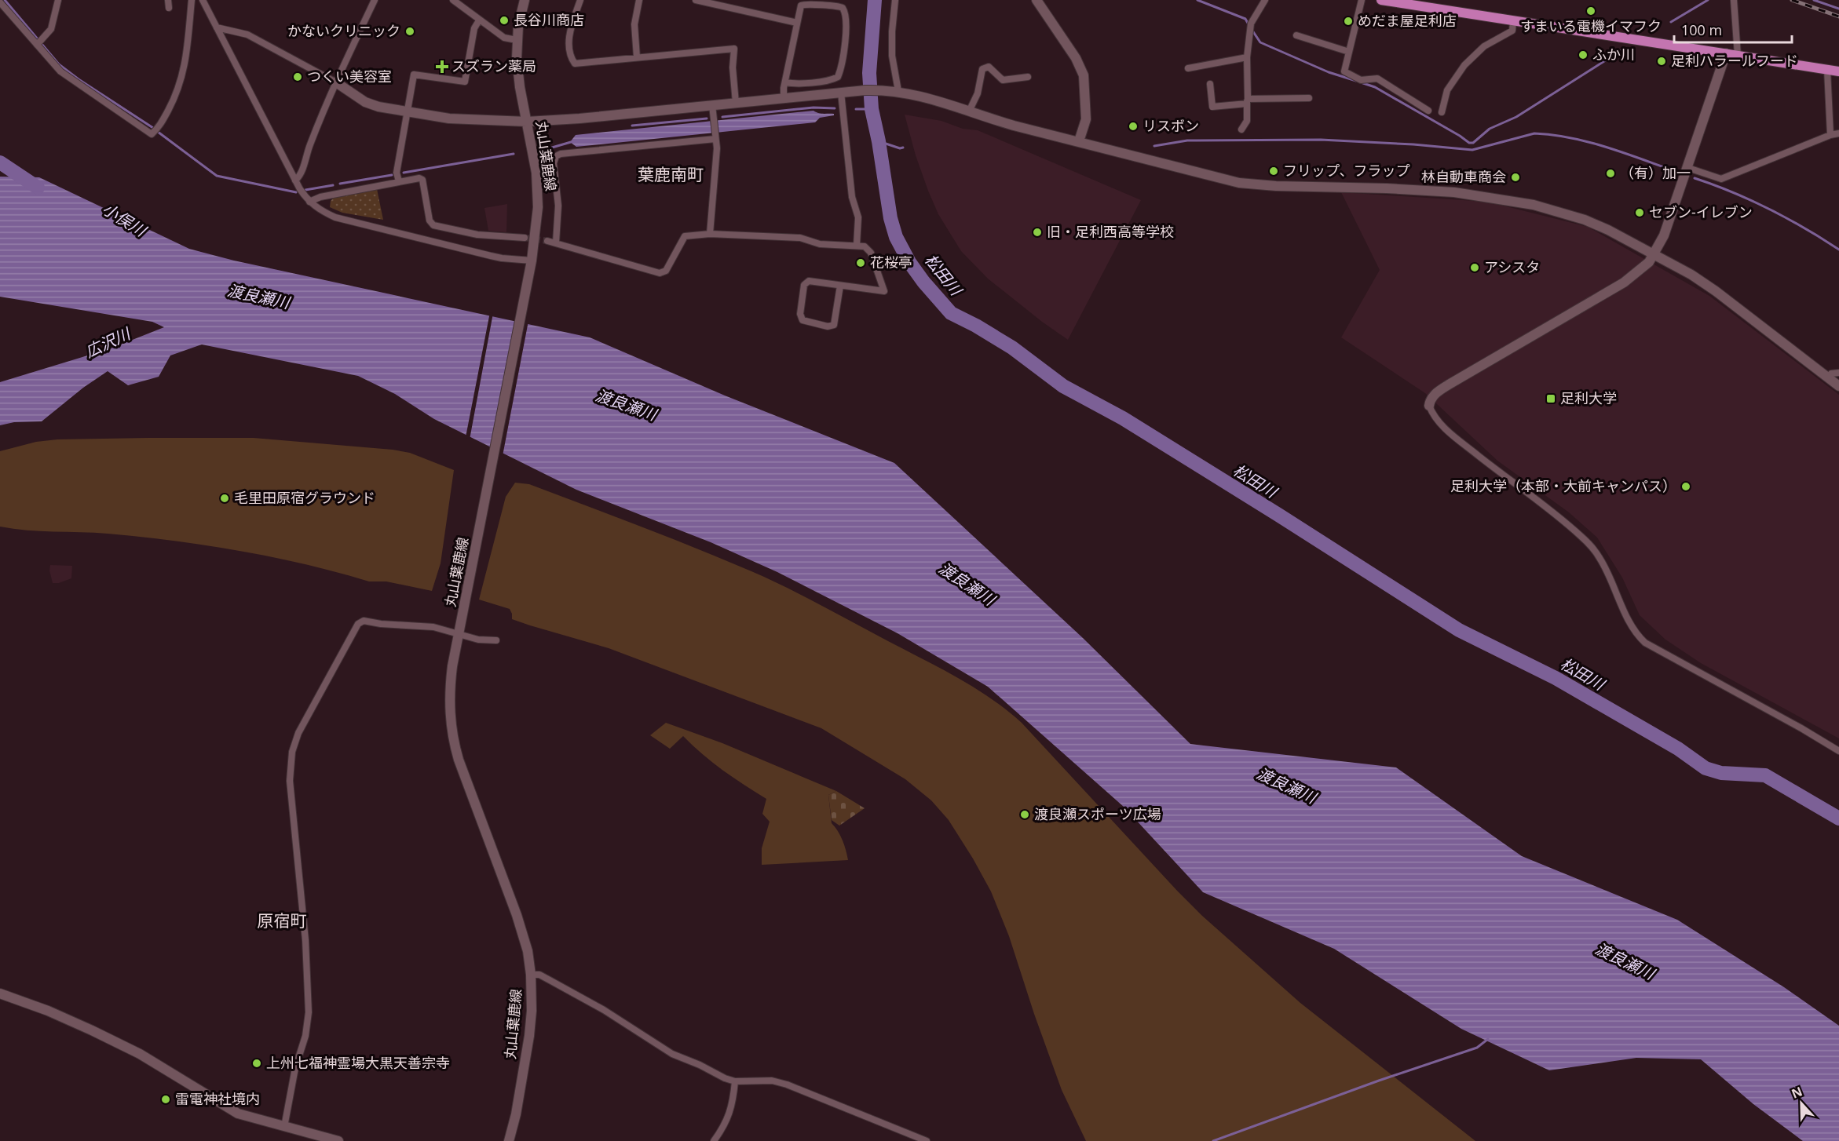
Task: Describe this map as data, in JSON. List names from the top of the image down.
{
  "streets": {
    "street": ["丸山葉鹿線"]
  },
  "districts": ["葉鹿南町", "原宿町"],
  "water": [
    "小俣川",
    "松田川",
    "渡良瀬川",
    "広沢川"
  ],
  "places": {
    "other": [
      "すまいる電機イマフク",
      "長谷川商店",
      "めだま屋足利店",
      "かないクリニック",
      "ふか川",
      "足利ハラールフード",
      "つくい美容室",
      "リスボン",
      "フリップ、フラップ",
      "（有）加一",
      "林自動車商会",
      "セブン-イレブン",
      "旧・足利西高等学校",
      "花桜亭",
      "アシスタ",
      "足利大学（本部・大前キャンパス）",
      "毛里田原宿グラウンド",
      "渡良瀬スポーツ広場",
      "上州七福神霊場大黒天善宗寺",
      "雷電神社境内"
    ],
    "health": ["スズラン薬局"],
    "transit": ["足利大学"]
  },
  "scale_bar": "100 m",
  "north": "top"
}
